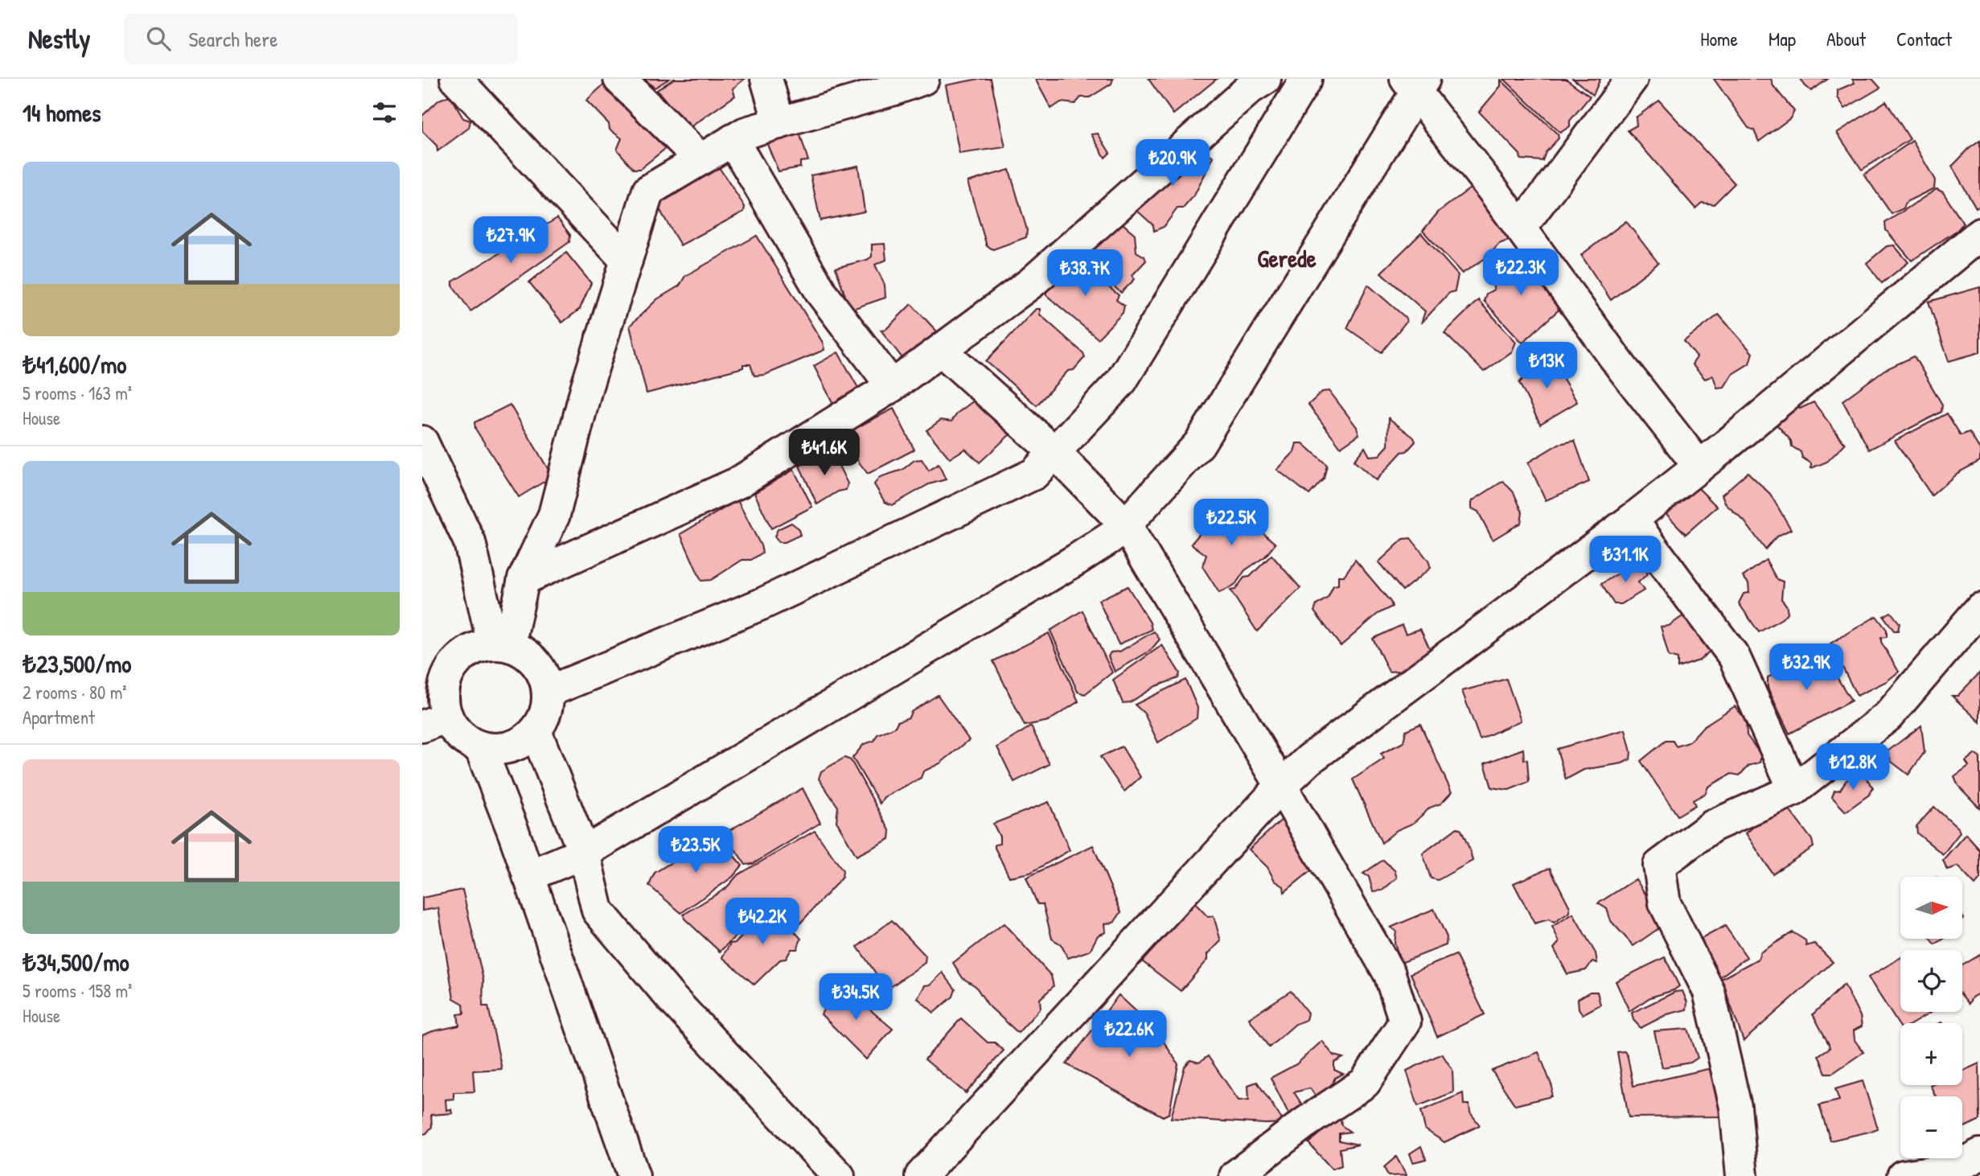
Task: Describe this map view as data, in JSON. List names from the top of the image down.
{
  "districts": ["Gerede"],
  "north": "right",
  "page": {
    "header": "Nestly",
    "search": "Search here",
    "nav": [
      "Home",
      "Map",
      "About",
      "Contact"
    ],
    "heading": "14 homes",
    "price": [
      "₺20.9K",
      "₺27.9K",
      "₺22.3K",
      "₺38.7K",
      "₺13K",
      "₺41.6K",
      "₺22.5K",
      "₺31.1K",
      "₺32.9K",
      "₺12.8K",
      "₺23.5K",
      "₺42.2K",
      "₺34.5K",
      "₺22.6K"
    ],
    "list": [
      {
        "name": "₺41,600/mo",
        "note": "5 rooms · 163 m² · House"
      },
      {
        "name": "₺23,500/mo",
        "note": "2 rooms · 80 m² · Apartment"
      },
      {
        "name": "₺34,500/mo",
        "note": "5 rooms · 158 m² · House"
      }
    ],
    "map_buttons": ["+", "−"]
  }
}
